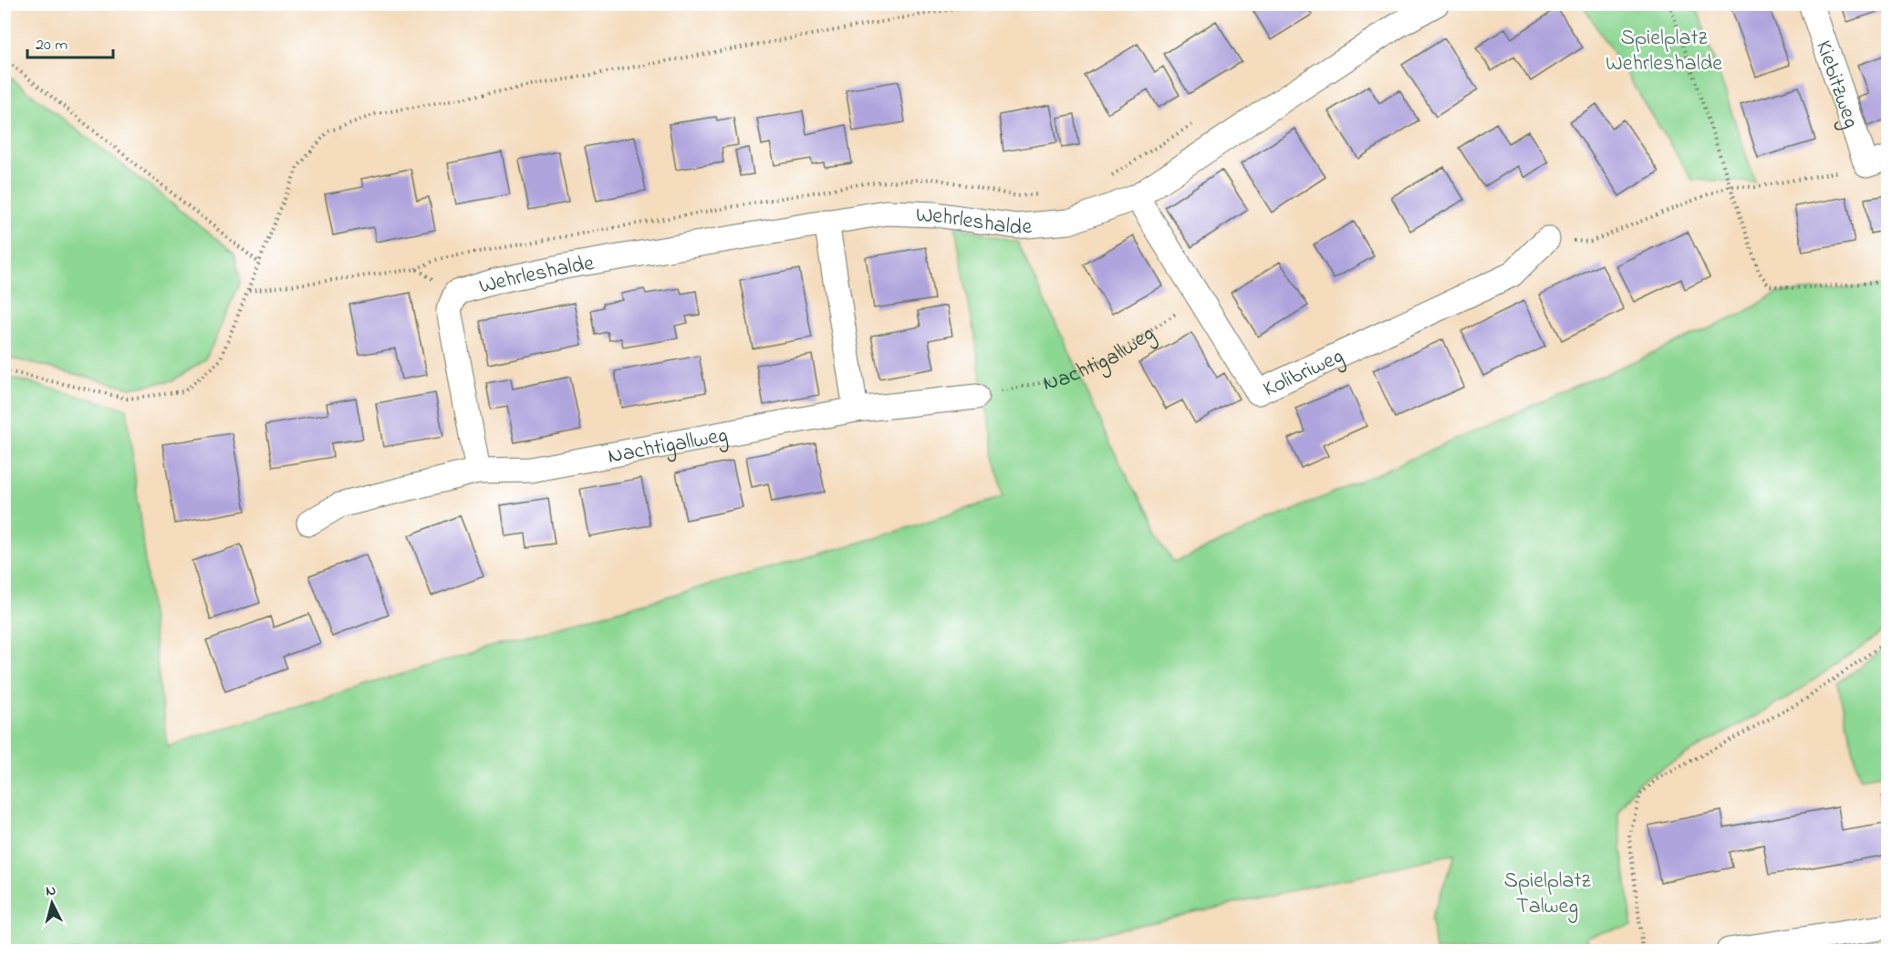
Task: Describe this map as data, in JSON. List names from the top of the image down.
{
  "streets": {
    "street": [
      "Kiebitzweg",
      "Wehrleshalde",
      "Nachtigallweg",
      "Kolibriweg"
    ]
  },
  "crossings": [
    ["Wehrleshalde", "Kolibriweg"],
    ["Nachtigallweg", "Kolibriweg"]
  ],
  "parks": ["Spielplatz Wehrleshalde", "Spielplatz Talweg"],
  "scale_bar": "20 m",
  "north": "top"
}
